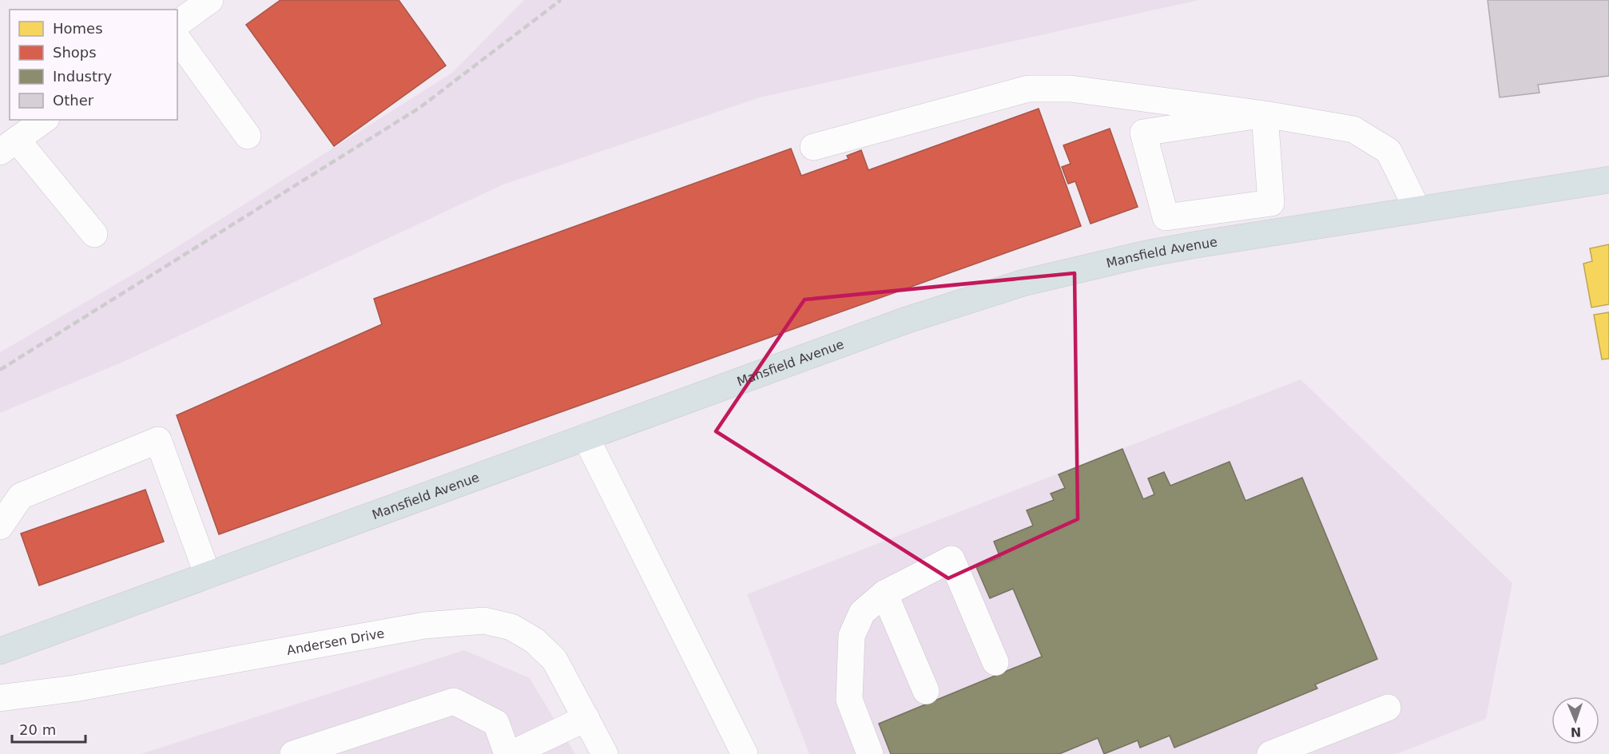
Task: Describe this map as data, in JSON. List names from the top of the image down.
{
  "streets": {
    "main road": ["Mansfield Avenue"],
    "street": ["Andersen Drive"]
  },
  "legend": [
    "Homes",
    "Shops",
    "Industry",
    "Other"
  ],
  "scale_bar": "20 m",
  "north": "bottom"
}
